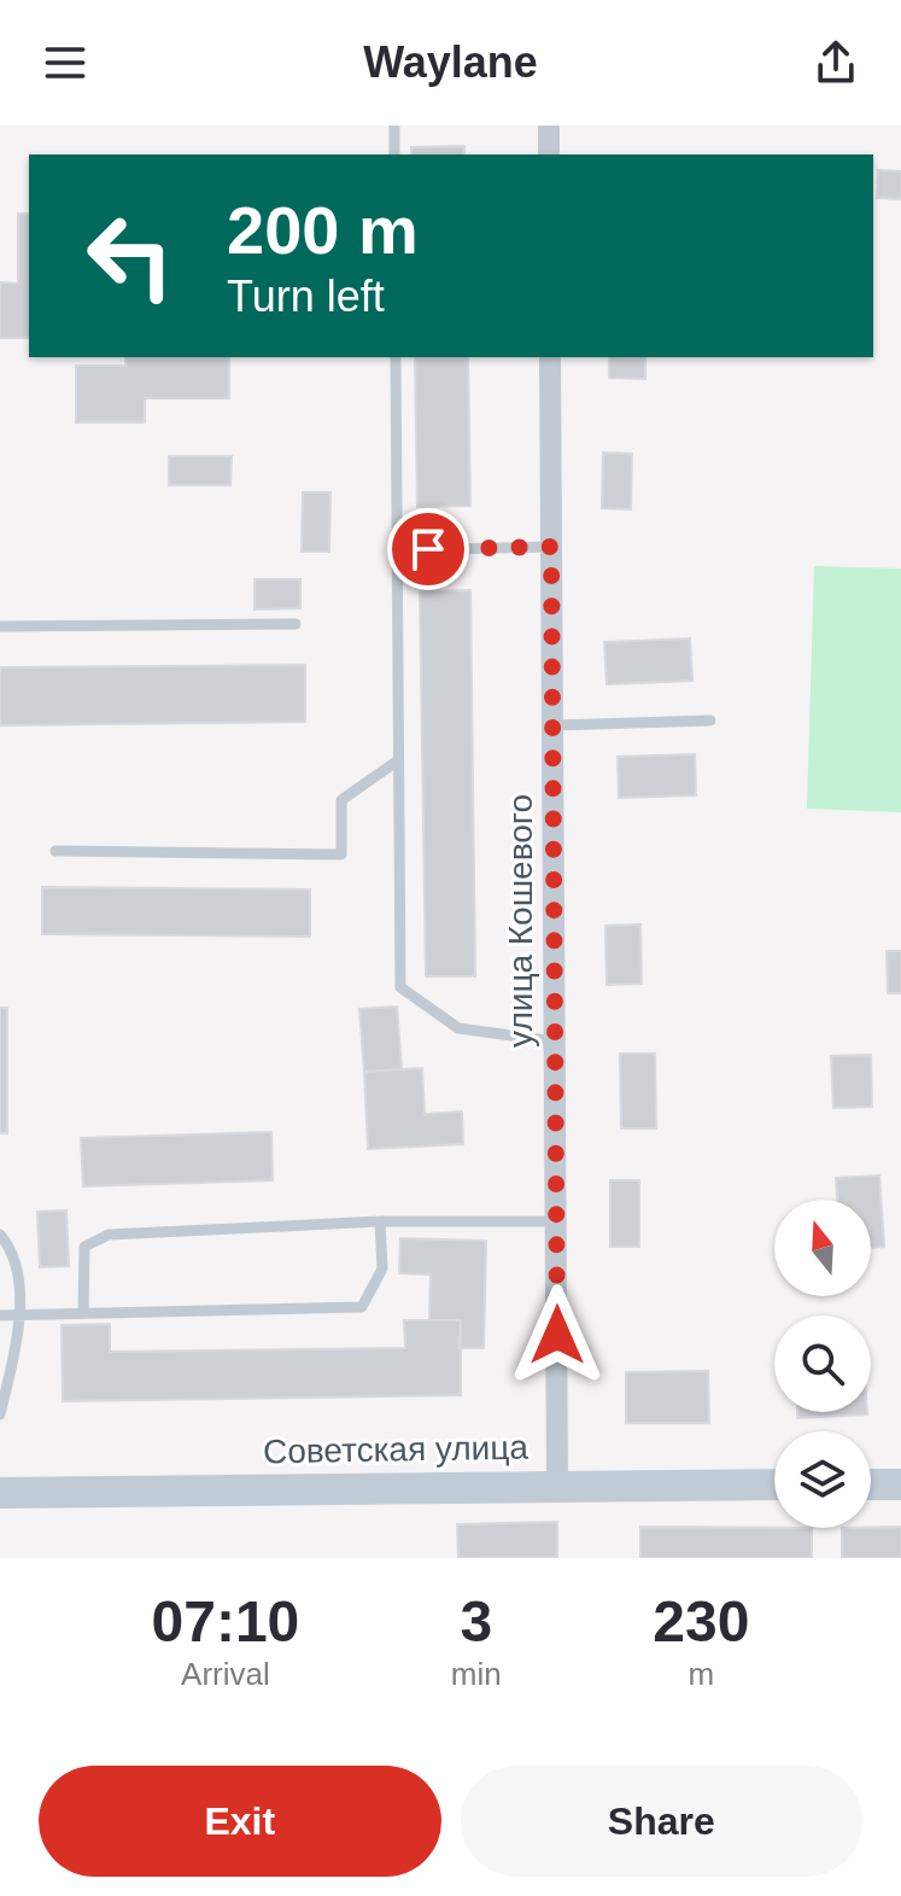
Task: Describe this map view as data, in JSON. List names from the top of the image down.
{
  "streets": {
    "street": ["улица Кошевого", "Советская улица"]
  },
  "crossings": [
    ["улица Кошевого", "Советская улица"]
  ],
  "north": "top",
  "page": {
    "header": "Waylane",
    "turn": ["200 m", "Turn left"],
    "eta": [
      "07:10",
      "Arrival",
      "3",
      "min",
      "230",
      "m"
    ],
    "buttons": ["Exit", "Share"]
  }
}
